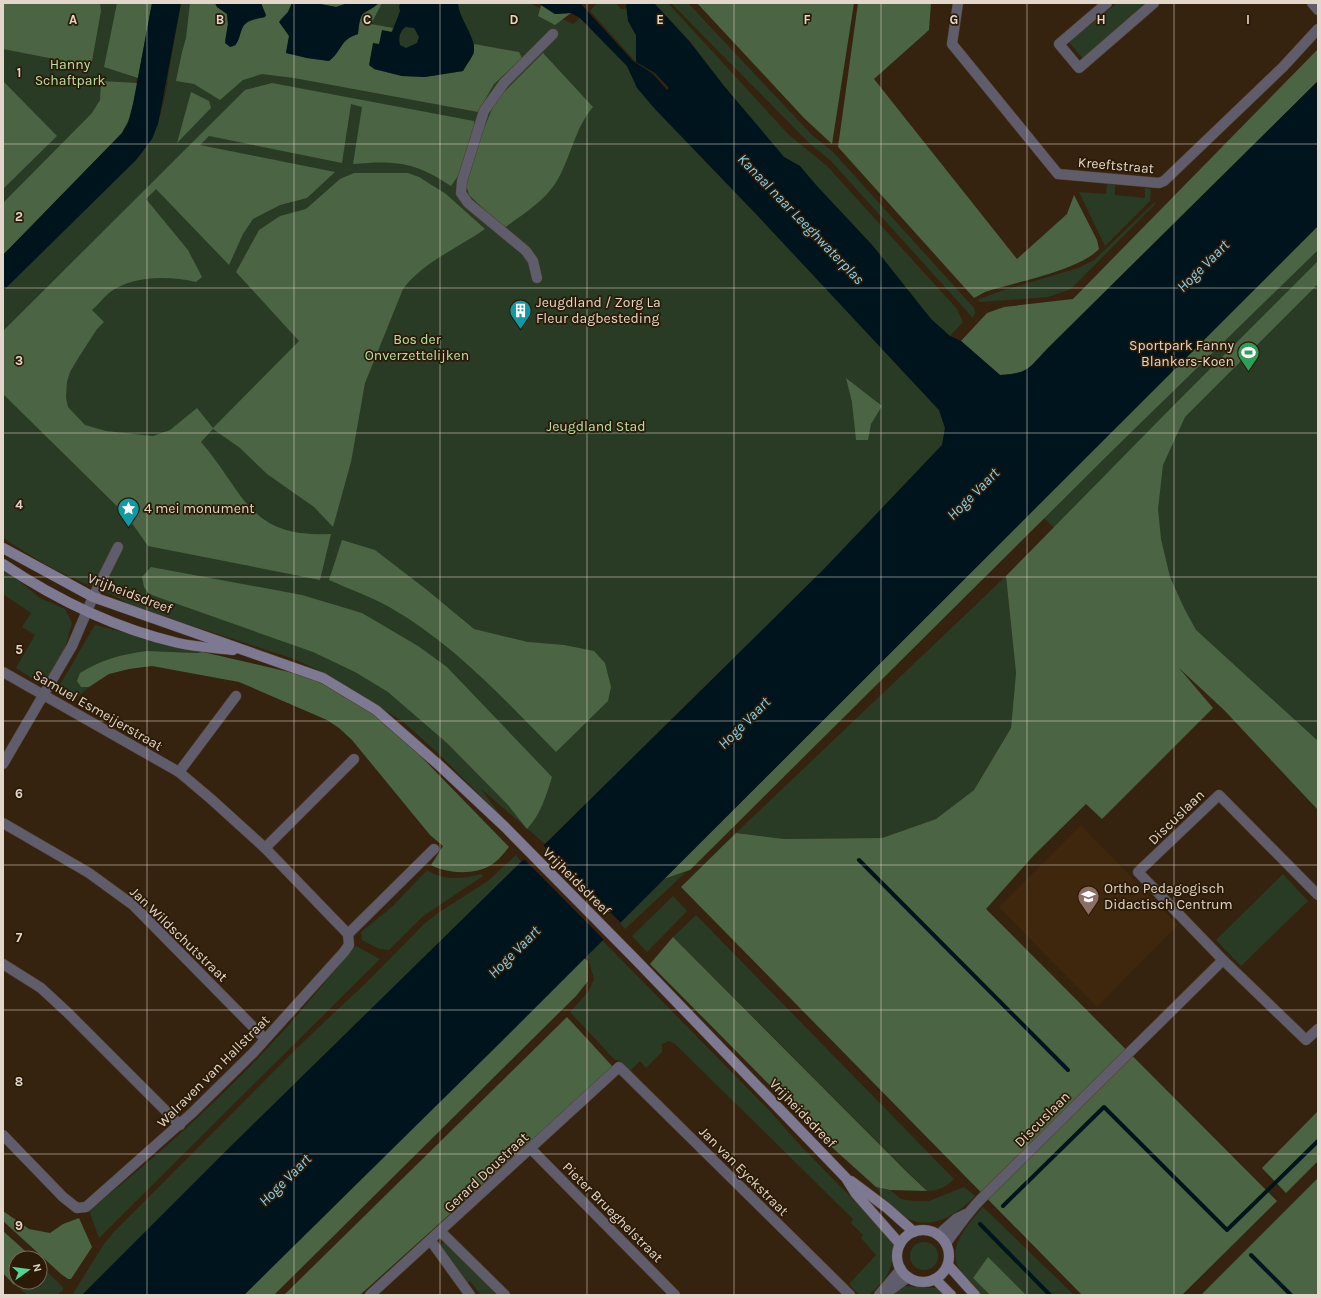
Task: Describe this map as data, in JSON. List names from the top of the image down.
{
  "streets": {
    "main road": ["Vrijheidsdreef"],
    "street": [
      "Kreeftstraat",
      "Samuel Esmeijerstraat",
      "Discuslaan",
      "Jan Wildschutstraat",
      "Walraven van Hallstraat",
      "Jan van Eyckstraat",
      "Gerard Doustraat",
      "Pieter Brueghelstraat"
    ]
  },
  "crossings": [
    ["Vrijheidsdreef", "Discuslaan"],
    ["Samuel Esmeijerstraat", "Walraven van Hallstraat"],
    ["Jan Wildschutstraat", "Walraven van Hallstraat"],
    ["Jan van Eyckstraat", "Gerard Doustraat"],
    ["Gerard Doustraat", "Pieter Brueghelstraat"]
  ],
  "water": ["Kanaal naar Leeghwaterplas", "Hoge Vaart"],
  "parks": ["Hanny Schaftpark", "Bos der Onverzettelijken", "Jeugdland Stad"],
  "places": {
    "building": ["Jeugdland / Zorg La Fleur dagbesteding"],
    "sports": ["Sportpark Fanny Blankers-Koen"],
    "place": ["4 mei monument"],
    "school or university": ["Ortho Pedagogisch Didactisch Centrum"]
  },
  "north": "right",
  "grid": {
    "columns": [
      "A",
      "B",
      "C",
      "D",
      "E",
      "F",
      "G",
      "H",
      "I"
    ],
    "rows": [
      "1",
      "2",
      "3",
      "4",
      "5",
      "6",
      "7",
      "8",
      "9"
    ]
  }
}
